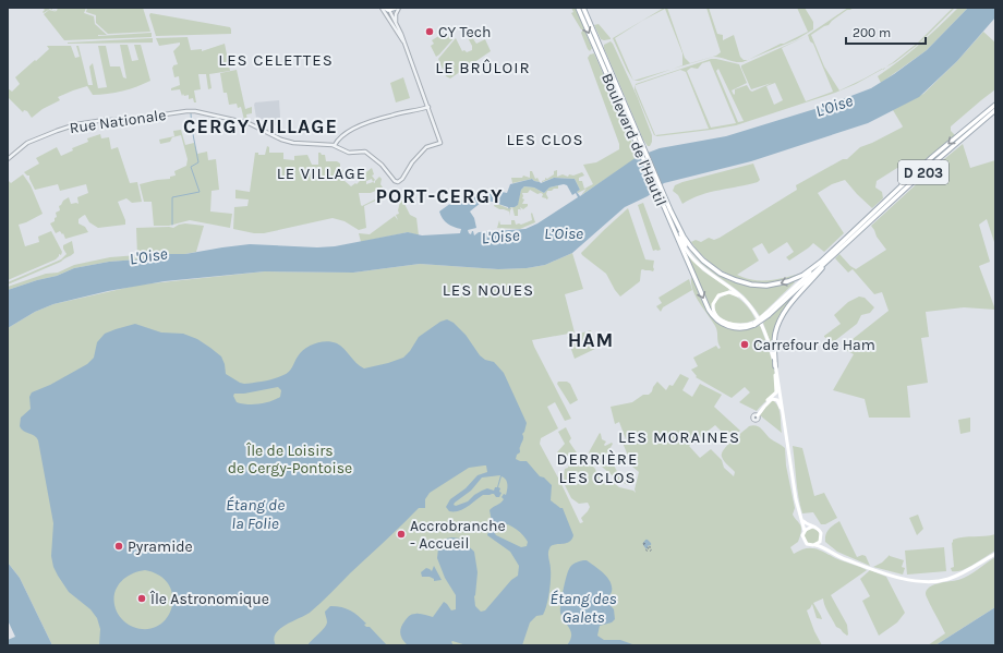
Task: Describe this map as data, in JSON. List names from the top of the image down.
{
  "streets": {
    "main road": ["Boulevard de l'Hautil", "D 203"],
    "street": ["Rue Nationale"]
  },
  "crossings": [
    ["Boulevard de l'Hautil", "D 203"]
  ],
  "districts": [
    "LES CELETTES",
    "LE BRÛLOIR",
    "CERGY VILLAGE",
    "LES CLOS",
    "LE VILLAGE",
    "PORT-CERGY",
    "LES NOUES",
    "HAM",
    "LES MORAINES",
    "DERRIÈRE LES CLOS"
  ],
  "water": [
    "L'Oise",
    "L’Oise",
    "Étang de la Folie",
    "Étang des Galets"
  ],
  "parks": ["Île de Loisirs de Cergy-Pontoise"],
  "places": [
    "CY Tech",
    "Carrefour de Ham",
    "Accrobranche - Accueil",
    "Pyramide",
    "Île Astronomique"
  ],
  "scale_bar": "200 m"
}
